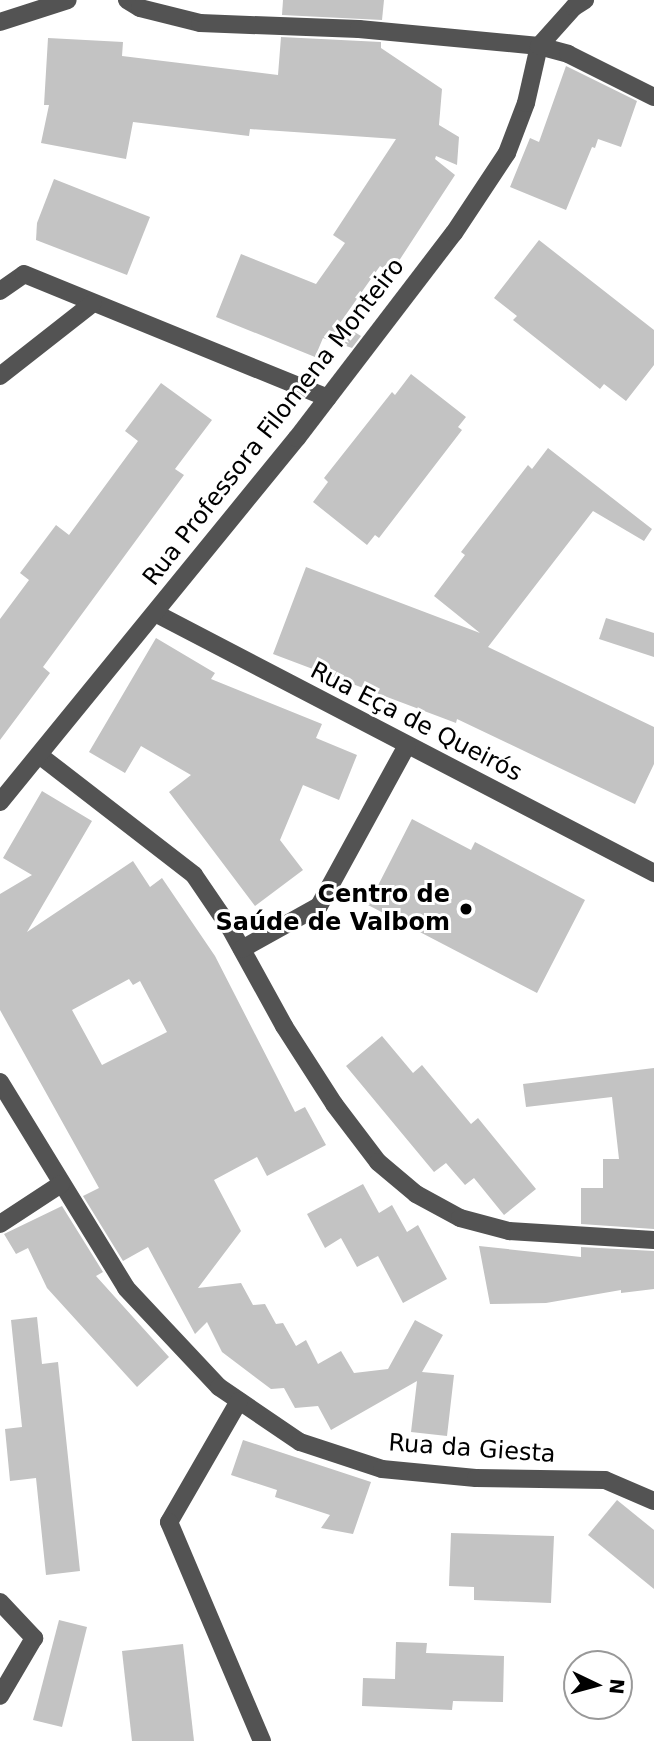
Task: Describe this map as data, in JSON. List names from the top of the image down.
{
  "streets": {
    "street": ["Rua Professora Filomena Monteiro", "Rua Eça de Queirós", "Rua da Giesta"]
  },
  "crossings": [
    ["Rua Professora Filomena Monteiro", "Rua Eça de Queirós"]
  ],
  "places": ["Centro de Saúde de Valbom"],
  "north": "right"
}
